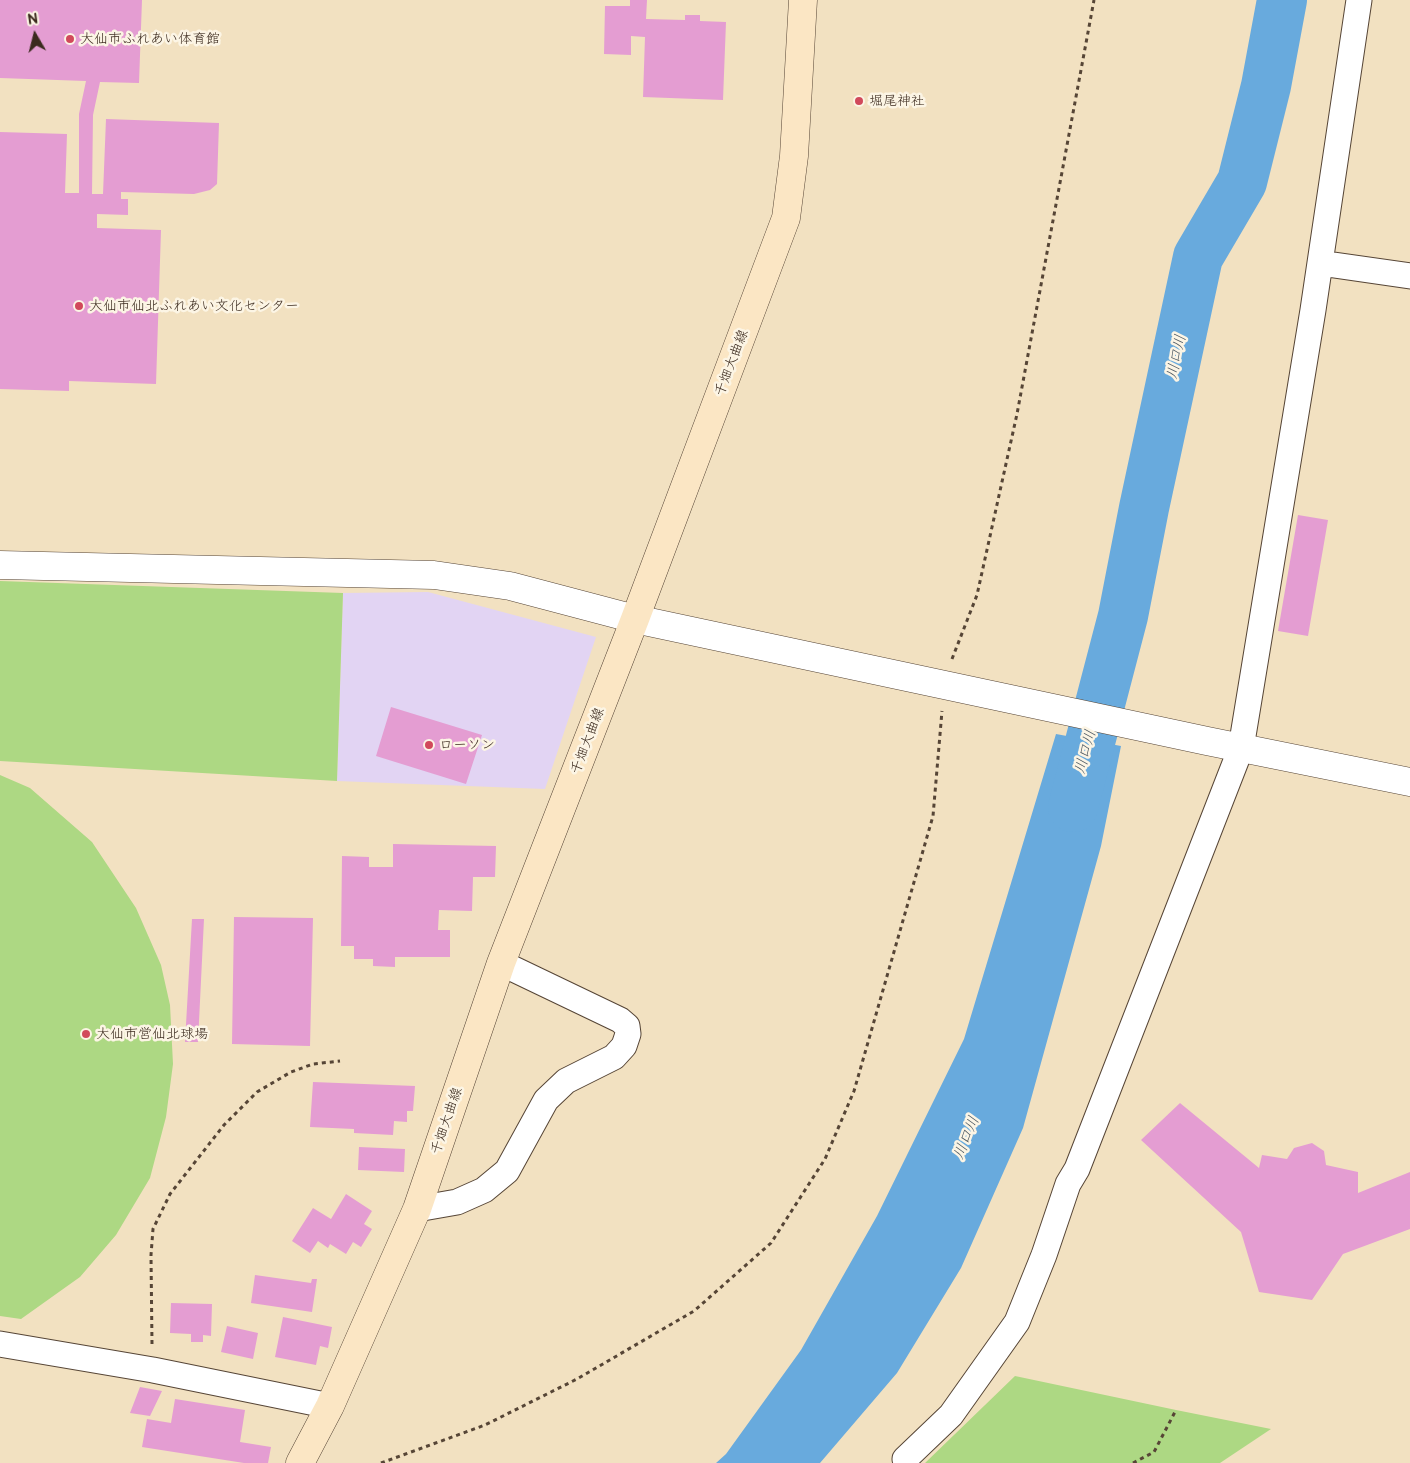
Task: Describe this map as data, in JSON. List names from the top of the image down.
{
  "streets": {
    "main road": ["千畑大曲線"]
  },
  "water": ["川口川"],
  "places": [
    "大仙市ふれあい体育館",
    "堀尾神社",
    "大仙市仙北ふれあい文化センター",
    "ローソン",
    "大仙市営仙北球場"
  ],
  "north": "top"
}
